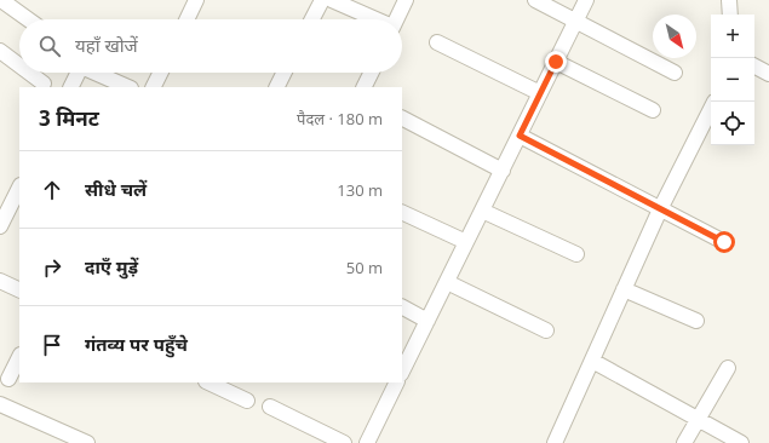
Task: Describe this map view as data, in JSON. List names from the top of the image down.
{
  "north": "bottom right",
  "page": {
    "map_buttons": ["+", "−"],
    "search": "यहाँ खोजें",
    "heading": ["3 मिनट", "पैदल · 180 m"],
    "list": [
      ["सीधे चलें", "130 m"],
      ["दाएँ मुड़ें", "50 m"],
      "गंतव्य पर पहुँचे"
    ]
  }
}
